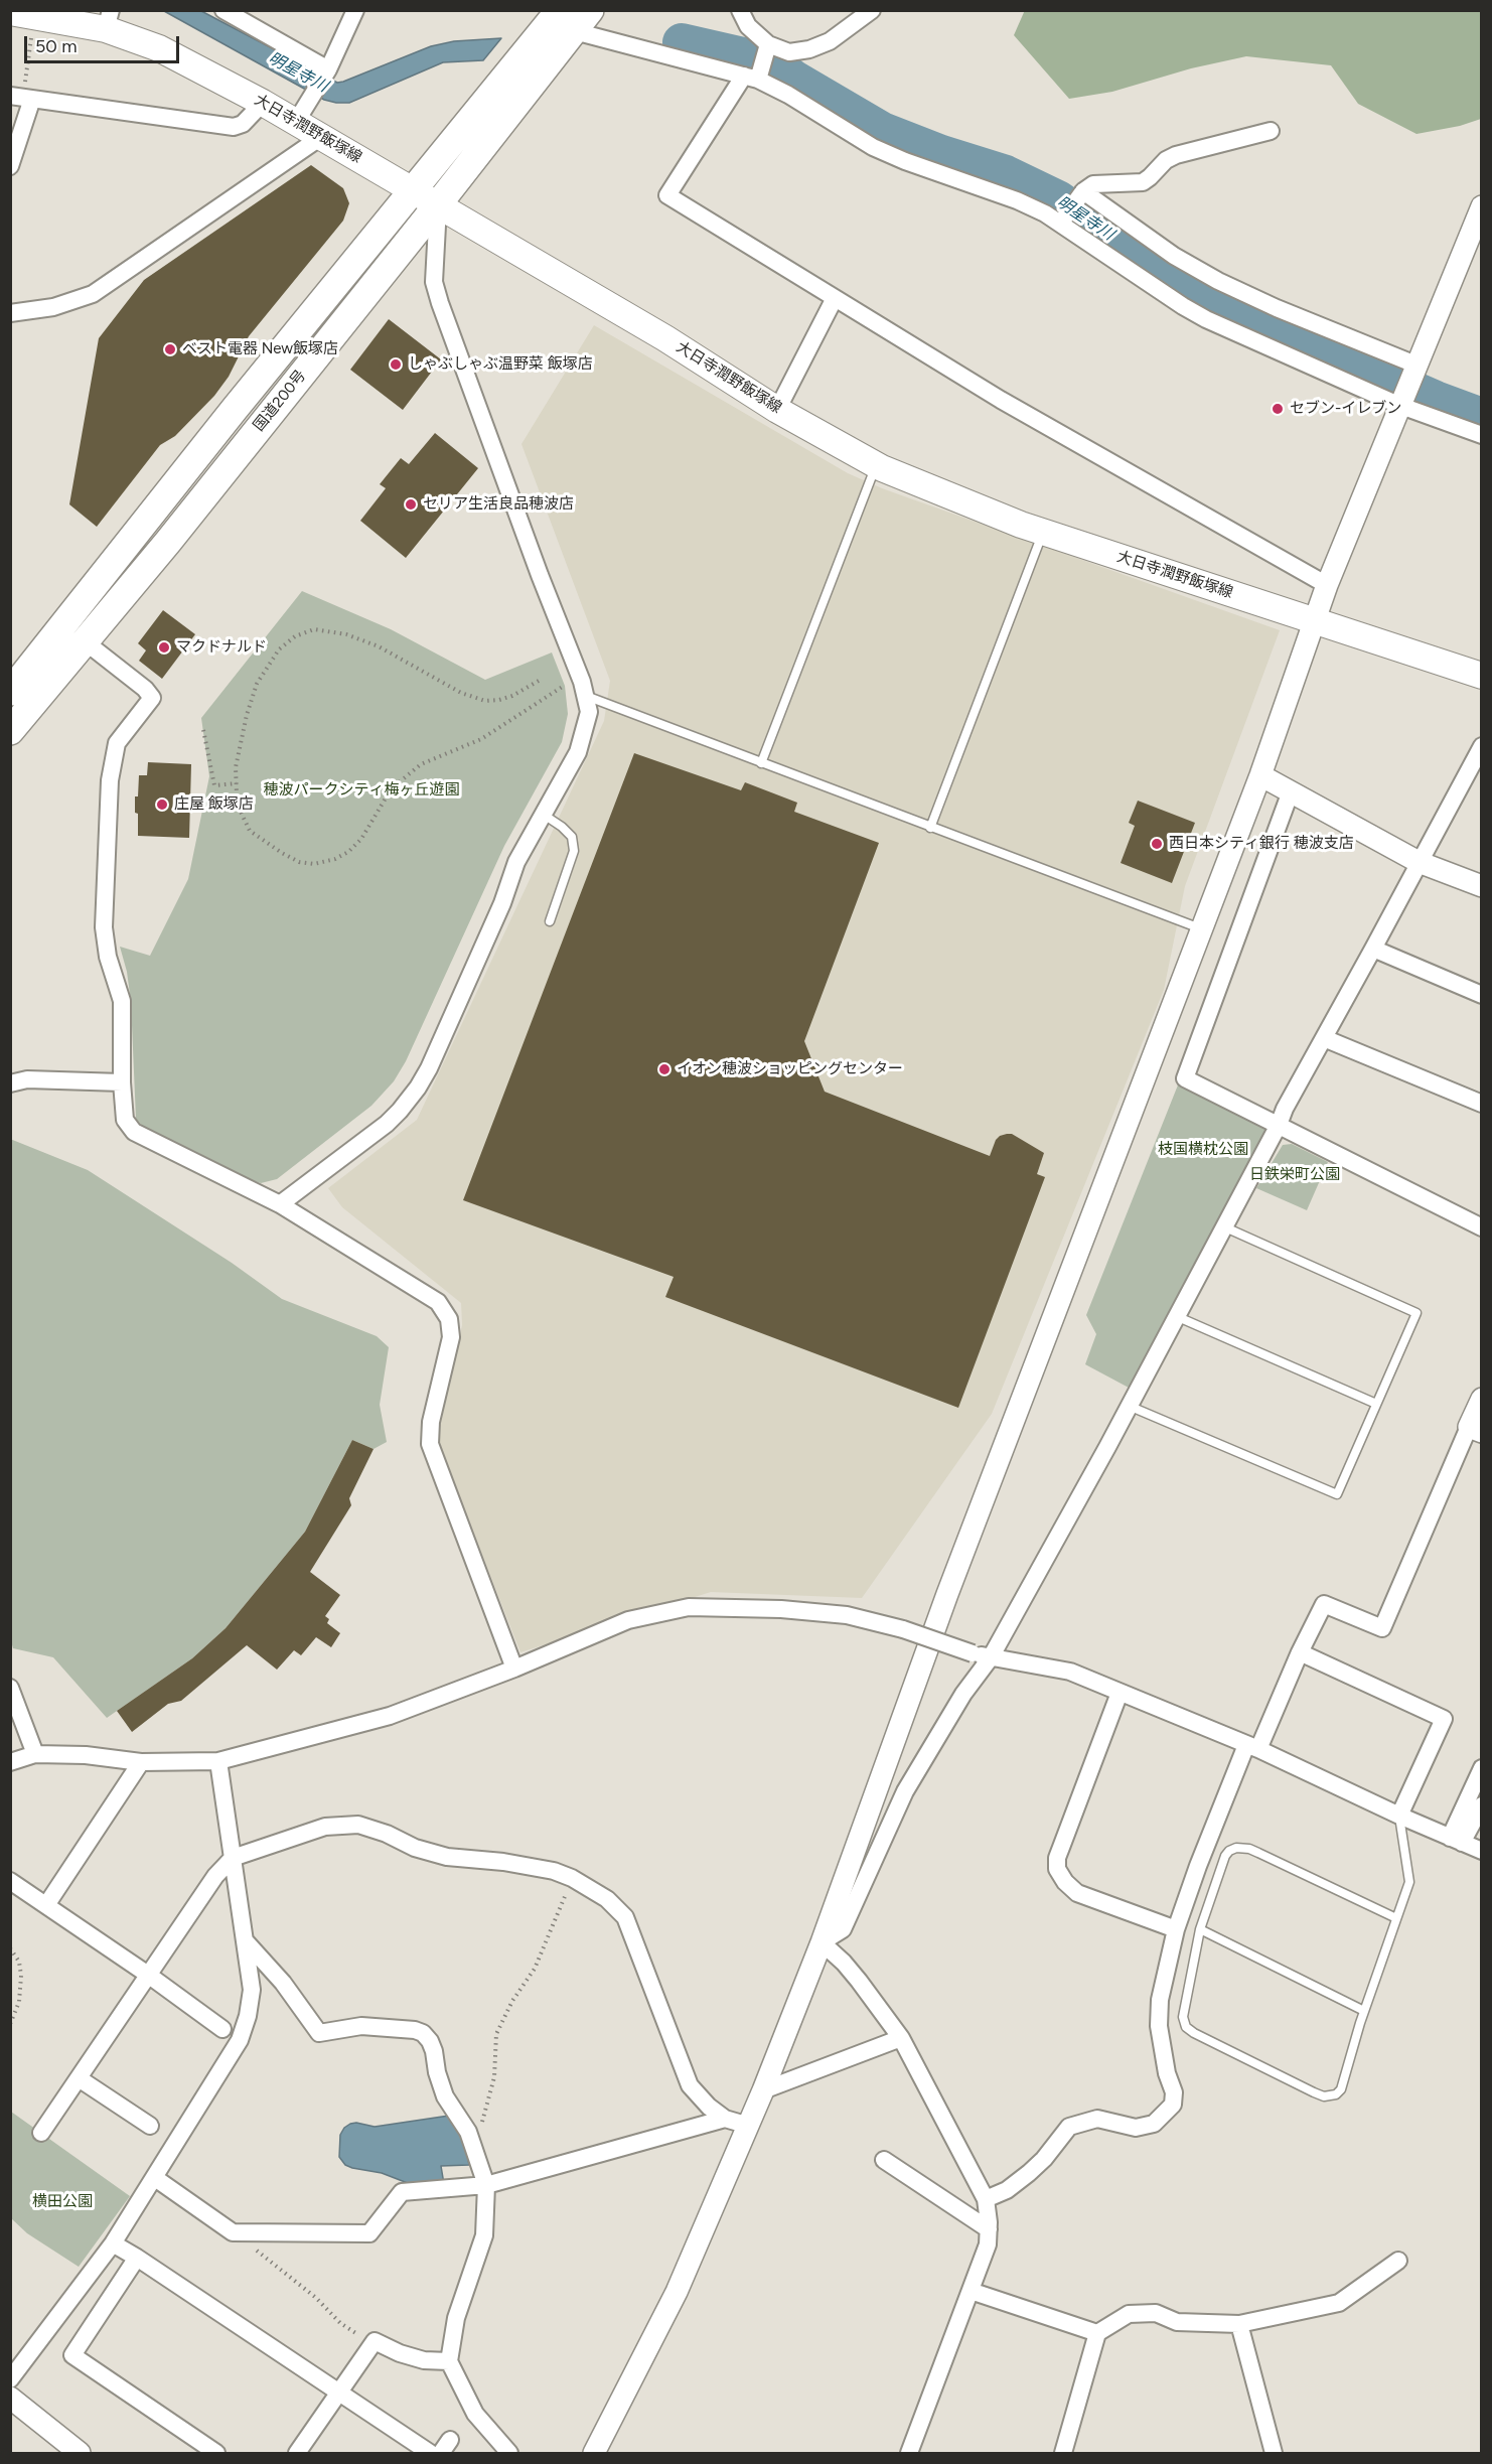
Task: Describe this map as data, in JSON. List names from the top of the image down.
{
  "streets": {
    "highway": ["国道200号"],
    "main road": ["大日寺潤野飯塚線"]
  },
  "crossings": [
    ["大日寺潤野飯塚線", "国道200号"]
  ],
  "water": ["明星寺川"],
  "parks": [
    "穂波パークシティ梅ヶ丘遊園",
    "枝国横枕公園",
    "日鉄栄町公園",
    "横田公園"
  ],
  "places": [
    "ベスト電器 New飯塚店",
    "しゃぶしゃぶ温野菜 飯塚店",
    "セブン-イレブン",
    "セリア生活良品穂波店",
    "マクドナルド",
    "庄屋 飯塚店",
    "西日本シティ銀行 穂波支店",
    "イオン穂波ショッピングセンター"
  ],
  "scale_bar": "50 m"
}
